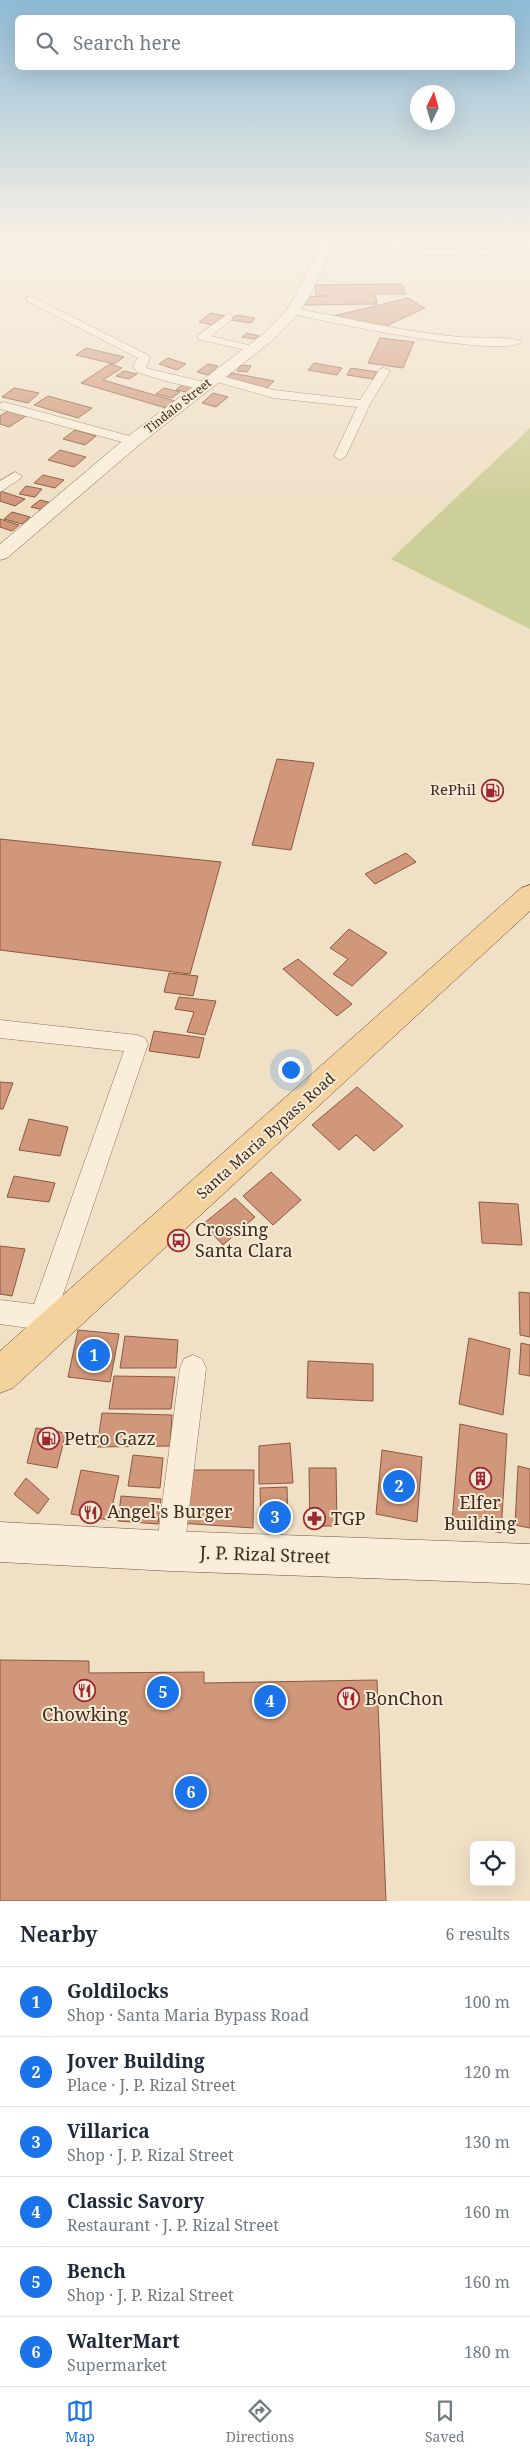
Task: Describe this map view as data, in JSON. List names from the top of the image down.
{
  "streets": {
    "main road": ["Tindalo Street", "Santa Maria Bypass Road", "J. P. Rizal Street"]
  },
  "places": {
    "fuel station": ["RePhil", "Petro Gazz"],
    "bus stop": ["Crossing Santa Clara"],
    "building": ["Elfer Building"],
    "restaurant": ["Angel's Burger", "Chowking", "BonChon"],
    "pharmacy": ["TGP"]
  },
  "north": "top",
  "page": {
    "search": "Search here",
    "pins": [
      "1",
      "2",
      "3",
      "5",
      "4",
      "6"
    ],
    "heading": ["Nearby", "6 results"],
    "list": [
      {
        "mark": "1",
        "name": "Goldilocks",
        "note": "Shop · Santa Maria Bypass Road",
        "value": "100 m"
      },
      {
        "mark": "2",
        "name": "Jover Building",
        "note": "Place · J. P. Rizal Street",
        "value": "120 m"
      },
      {
        "mark": "3",
        "name": "Villarica",
        "note": "Shop · J. P. Rizal Street",
        "value": "130 m"
      },
      {
        "mark": "4",
        "name": "Classic Savory",
        "note": "Restaurant · J. P. Rizal Street",
        "value": "160 m"
      },
      {
        "mark": "5",
        "name": "Bench",
        "note": "Shop · J. P. Rizal Street",
        "value": "160 m"
      },
      {
        "mark": "6",
        "name": "WalterMart",
        "note": "Supermarket",
        "value": "180 m"
      }
    ],
    "nav": ["Map", "Directions", "Saved"]
  }
}
